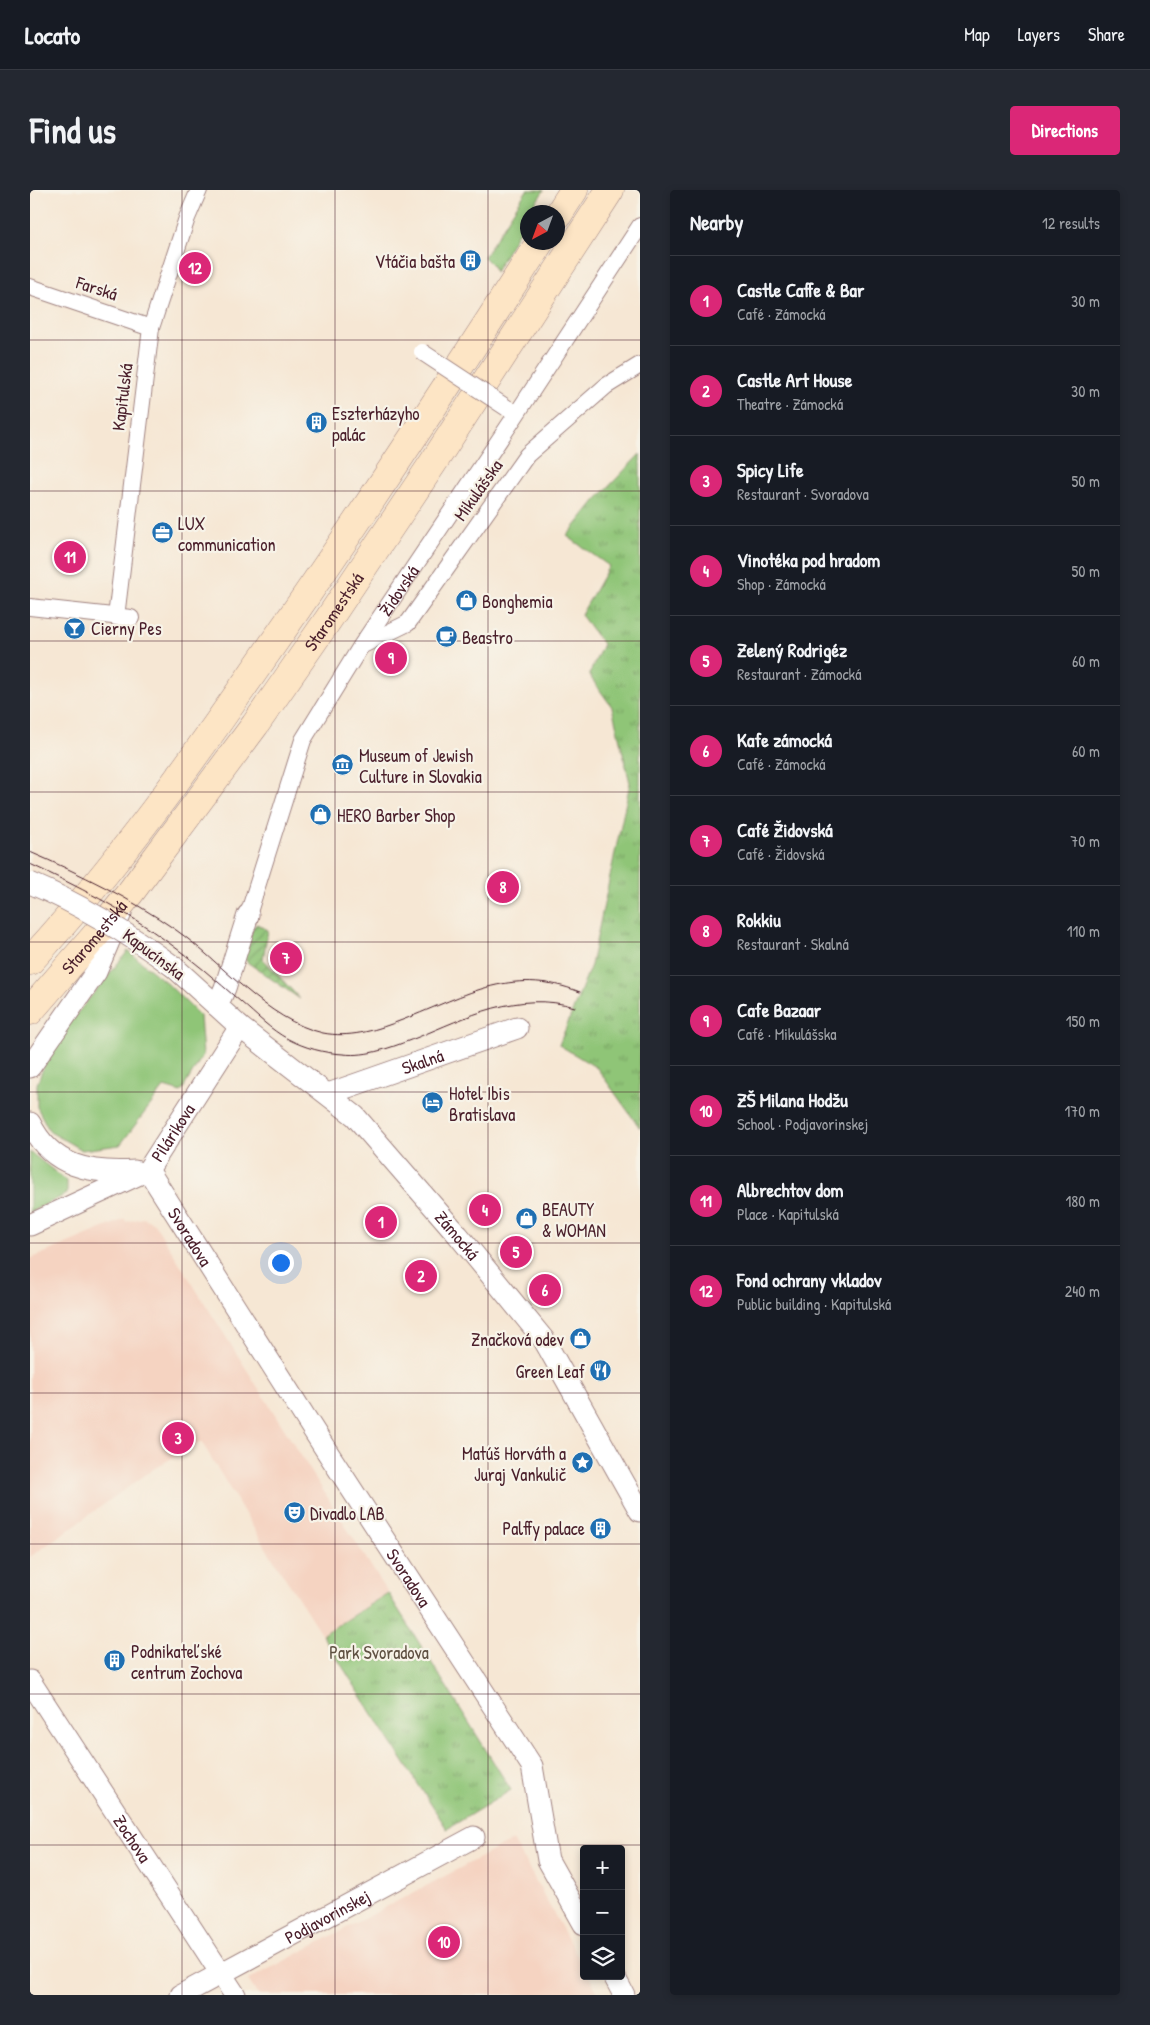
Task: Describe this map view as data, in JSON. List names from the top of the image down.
{
  "streets": {
    "main road": ["Staromestská"],
    "street": [
      "Farská",
      "Kapitulská",
      "Mikulášska",
      "Židovská",
      "Kapucínska",
      "Skalná",
      "Pilárikova",
      "Zámocká",
      "Svoradova",
      "Zochova",
      "Podjavorinskej"
    ]
  },
  "crossings": [
    ["Farská", "Kapitulská"],
    ["Mikulášska", "Židovská"],
    ["Židovská", "Kapucínska"],
    ["Skalná", "Zámocká"],
    ["Pilárikova", "Zámocká"],
    ["Pilárikova", "Svoradova"],
    ["Zochova", "Podjavorinskej"]
  ],
  "parks": ["Park Svoradova"],
  "places": {
    "building": [
      "Vtáčia bašta",
      "Eszterházyho palác",
      "Palffy palace",
      "Podnikateľské centrum Zochova"
    ],
    "office": ["LUX communication"],
    "shop": [
      "Bonghemia",
      "HERO Barber Shop",
      "BEAUTY & WOMAN",
      "Značková odev"
    ],
    "bar": ["Cierny Pes"],
    "cafe": ["Beastro"],
    "museum": ["Museum of Jewish Culture in Slovakia"],
    "hotel": ["Hotel Ibis Bratislava"],
    "restaurant": ["Green Leaf"],
    "place": ["Matúš Horváth a Juraj Vankulič"],
    "theatre": ["Divadlo LAB"]
  },
  "north": "bottom left",
  "page": {
    "header": "Locato",
    "nav": ["Map", "Layers", "Share"],
    "buttons": "Directions",
    "title": "Find us",
    "heading": ["Nearby", "12 results"],
    "pins": [
      "12",
      "11",
      "9",
      "8",
      "7",
      "4",
      "1",
      "5",
      "2",
      "6",
      "3",
      "10"
    ],
    "list": [
      {
        "mark": "1",
        "name": "Castle Caffe & Bar",
        "note": "Café · Zámocká",
        "value": "30 m"
      },
      {
        "mark": "2",
        "name": "Castle Art House",
        "note": "Theatre · Zámocká",
        "value": "30 m"
      },
      {
        "mark": "3",
        "name": "Spicy Life",
        "note": "Restaurant · Svoradova",
        "value": "50 m"
      },
      {
        "mark": "4",
        "name": "Vinotéka pod hradom",
        "note": "Shop · Zámocká",
        "value": "50 m"
      },
      {
        "mark": "5",
        "name": "Zelený Rodrigéz",
        "note": "Restaurant · Zámocká",
        "value": "60 m"
      },
      {
        "mark": "6",
        "name": "Kafe zámocká",
        "note": "Café · Zámocká",
        "value": "60 m"
      },
      {
        "mark": "7",
        "name": "Café Židovská",
        "note": "Café · Židovská",
        "value": "70 m"
      },
      {
        "mark": "8",
        "name": "Rokkiu",
        "note": "Restaurant · Skalná",
        "value": "110 m"
      },
      {
        "mark": "9",
        "name": "Cafe Bazaar",
        "note": "Café · Mikulášska",
        "value": "150 m"
      },
      {
        "mark": "10",
        "name": "ZŠ Milana Hodžu",
        "note": "School · Podjavorinskej",
        "value": "170 m"
      },
      {
        "mark": "11",
        "name": "Albrechtov dom",
        "note": "Place · Kapitulská",
        "value": "180 m"
      },
      {
        "mark": "12",
        "name": "Fond ochrany vkladov",
        "note": "Public building · Kapitulská",
        "value": "240 m"
      }
    ],
    "map_buttons": ["+", "−"]
  }
}
